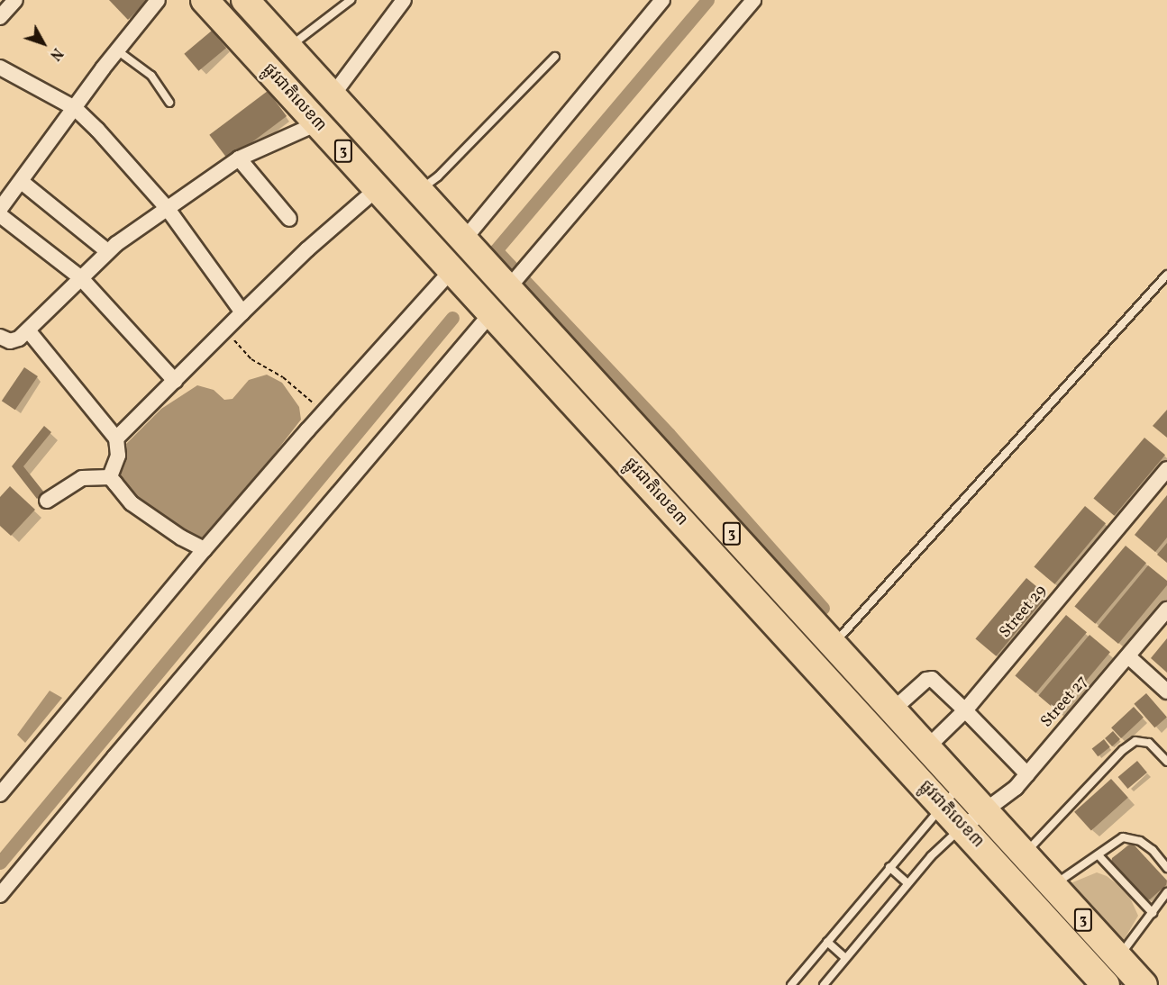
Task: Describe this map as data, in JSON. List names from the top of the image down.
{
  "streets": {
    "highway": ["ផ្លូវជាតិលេខ៣", "3"],
    "street": ["Street 29", "Street 27"]
  },
  "crossings": [
    ["ផ្លូវជាតិលេខ៣", "Street 29"],
    ["ផ្លូវជាតិលេខ៣", "Street 27"]
  ],
  "north": "bottom right"
}
